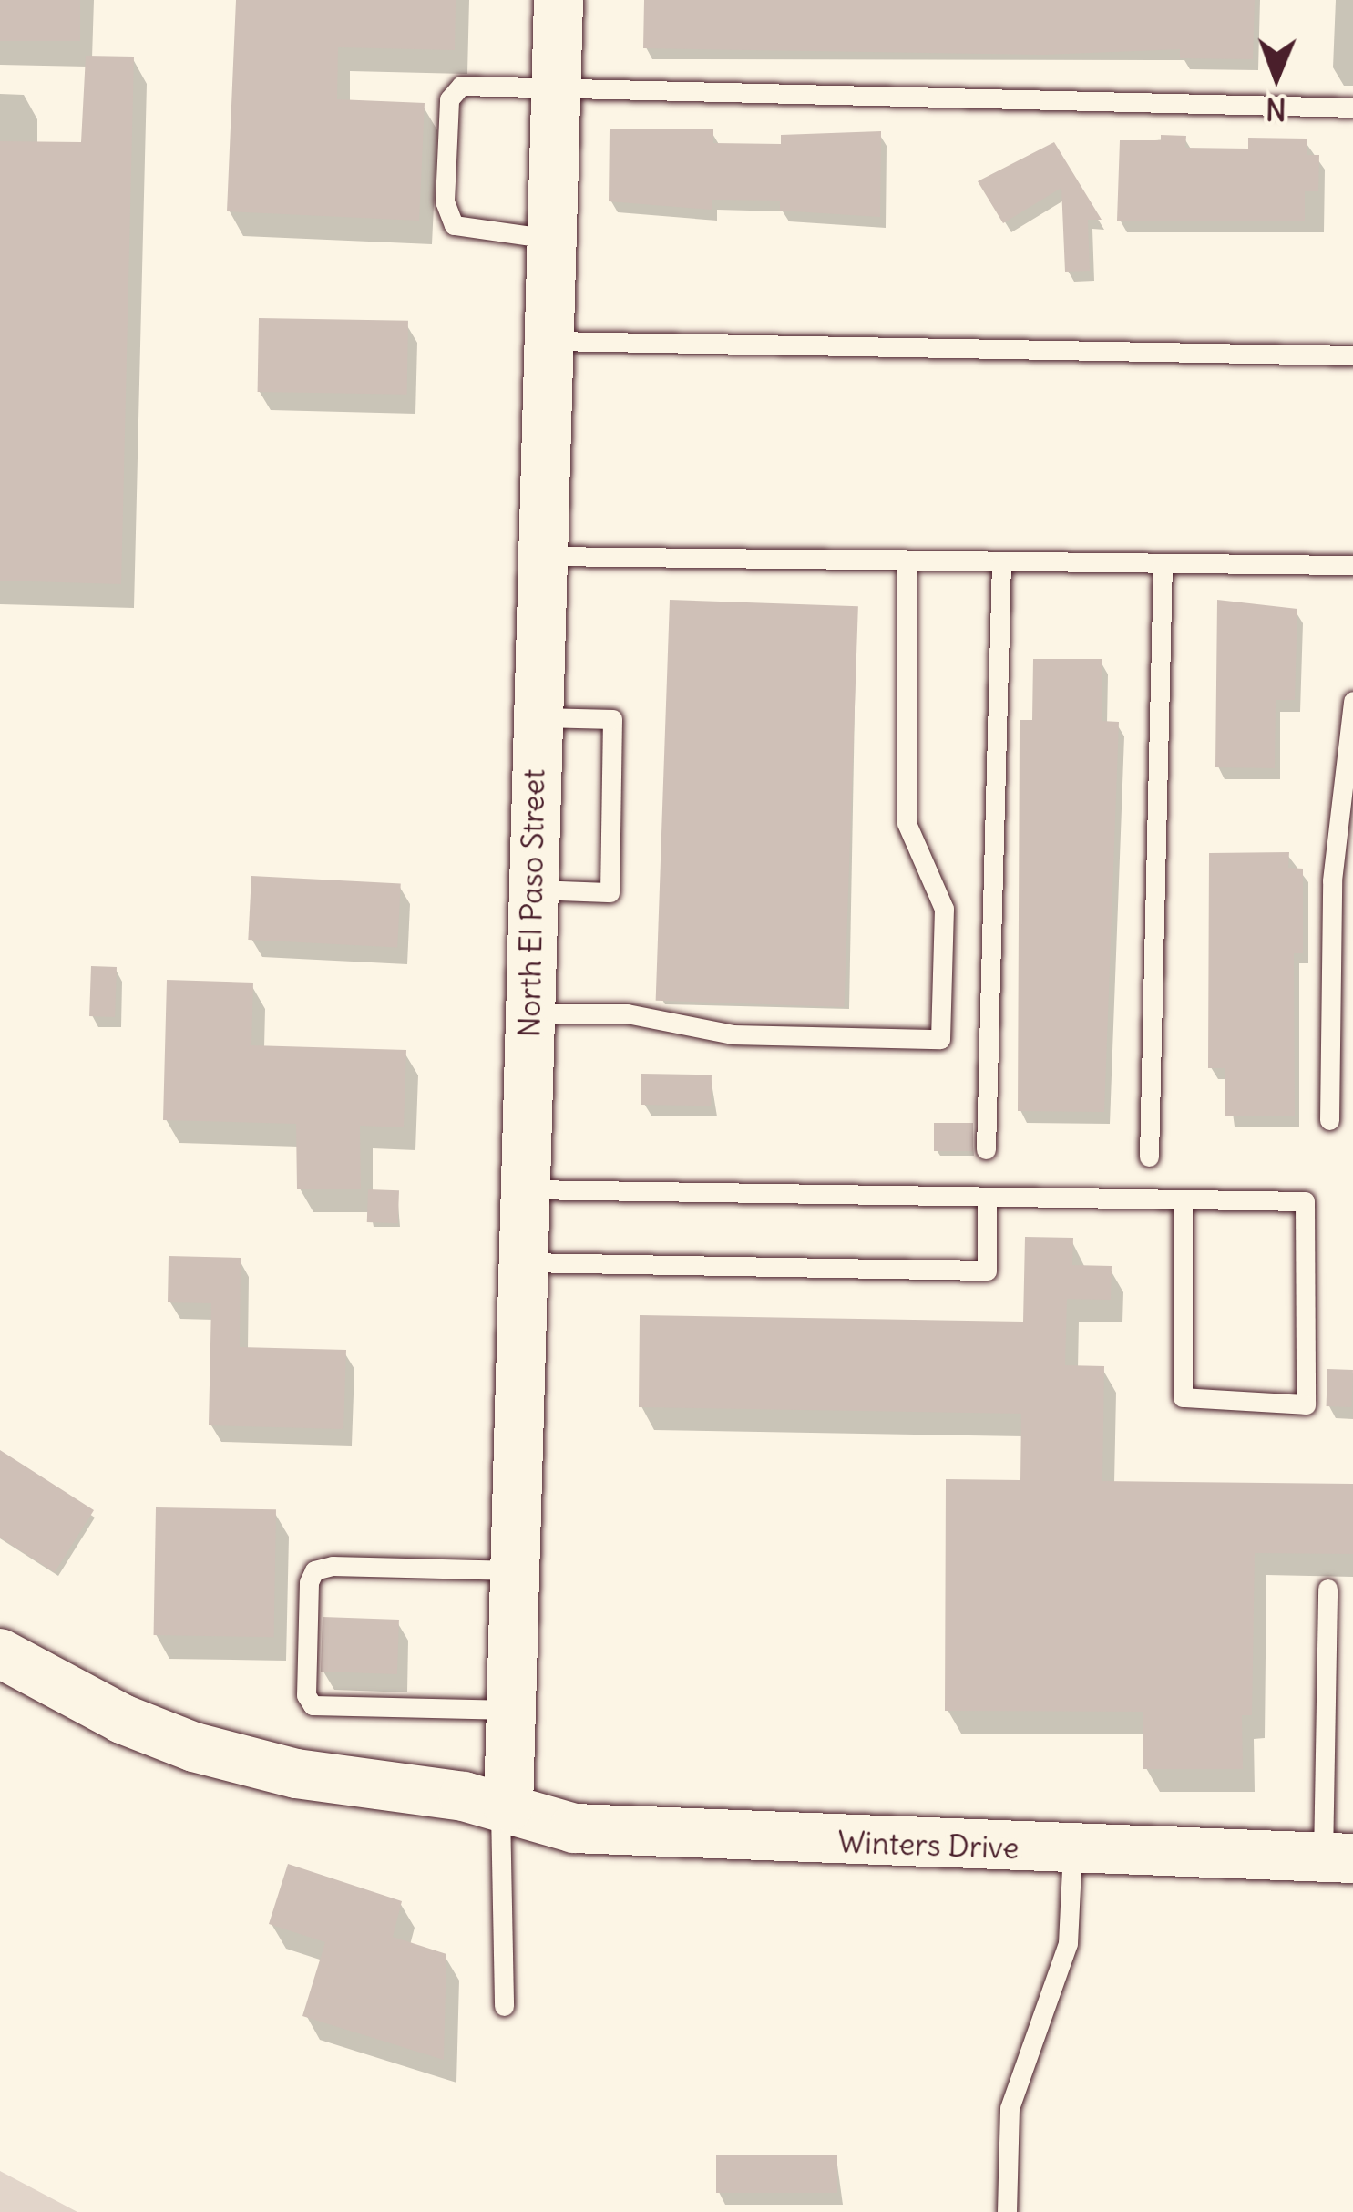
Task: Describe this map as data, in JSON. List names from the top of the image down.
{
  "streets": {
    "street": ["North El Paso Street", "Winters Drive"]
  },
  "crossings": [
    ["North El Paso Street", "Winters Drive"]
  ],
  "north": "bottom"
}
